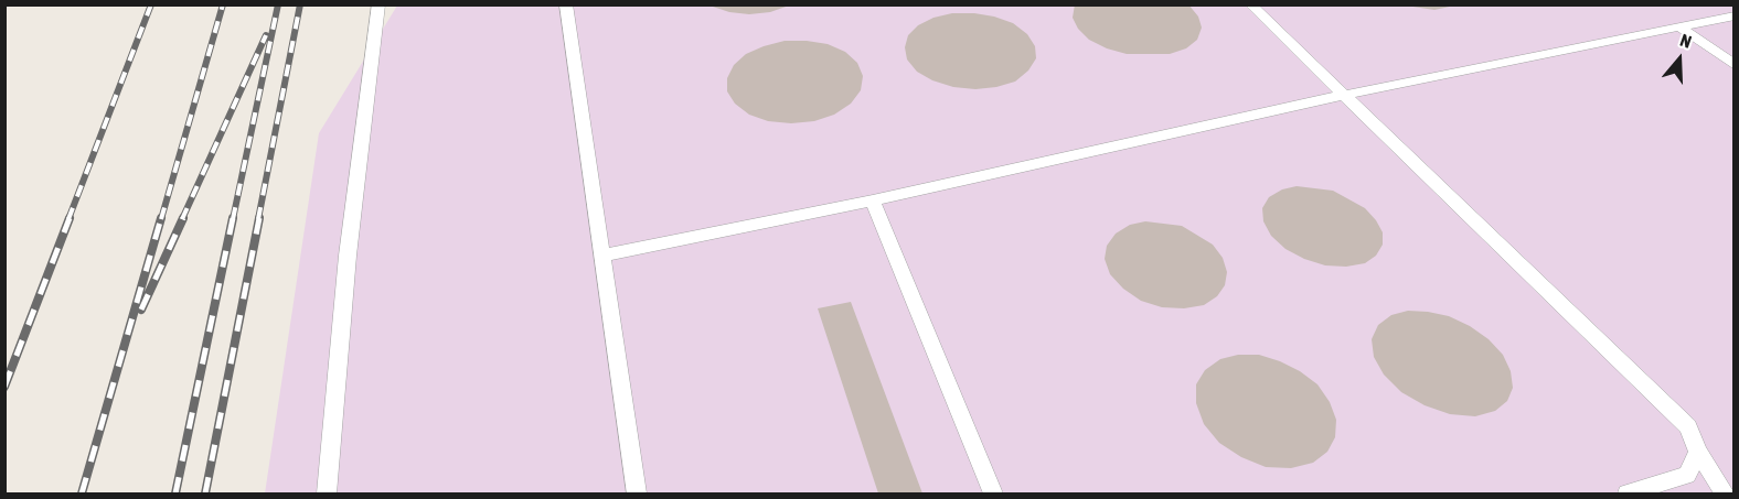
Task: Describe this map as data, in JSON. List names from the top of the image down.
{
  "north": "top"
}
